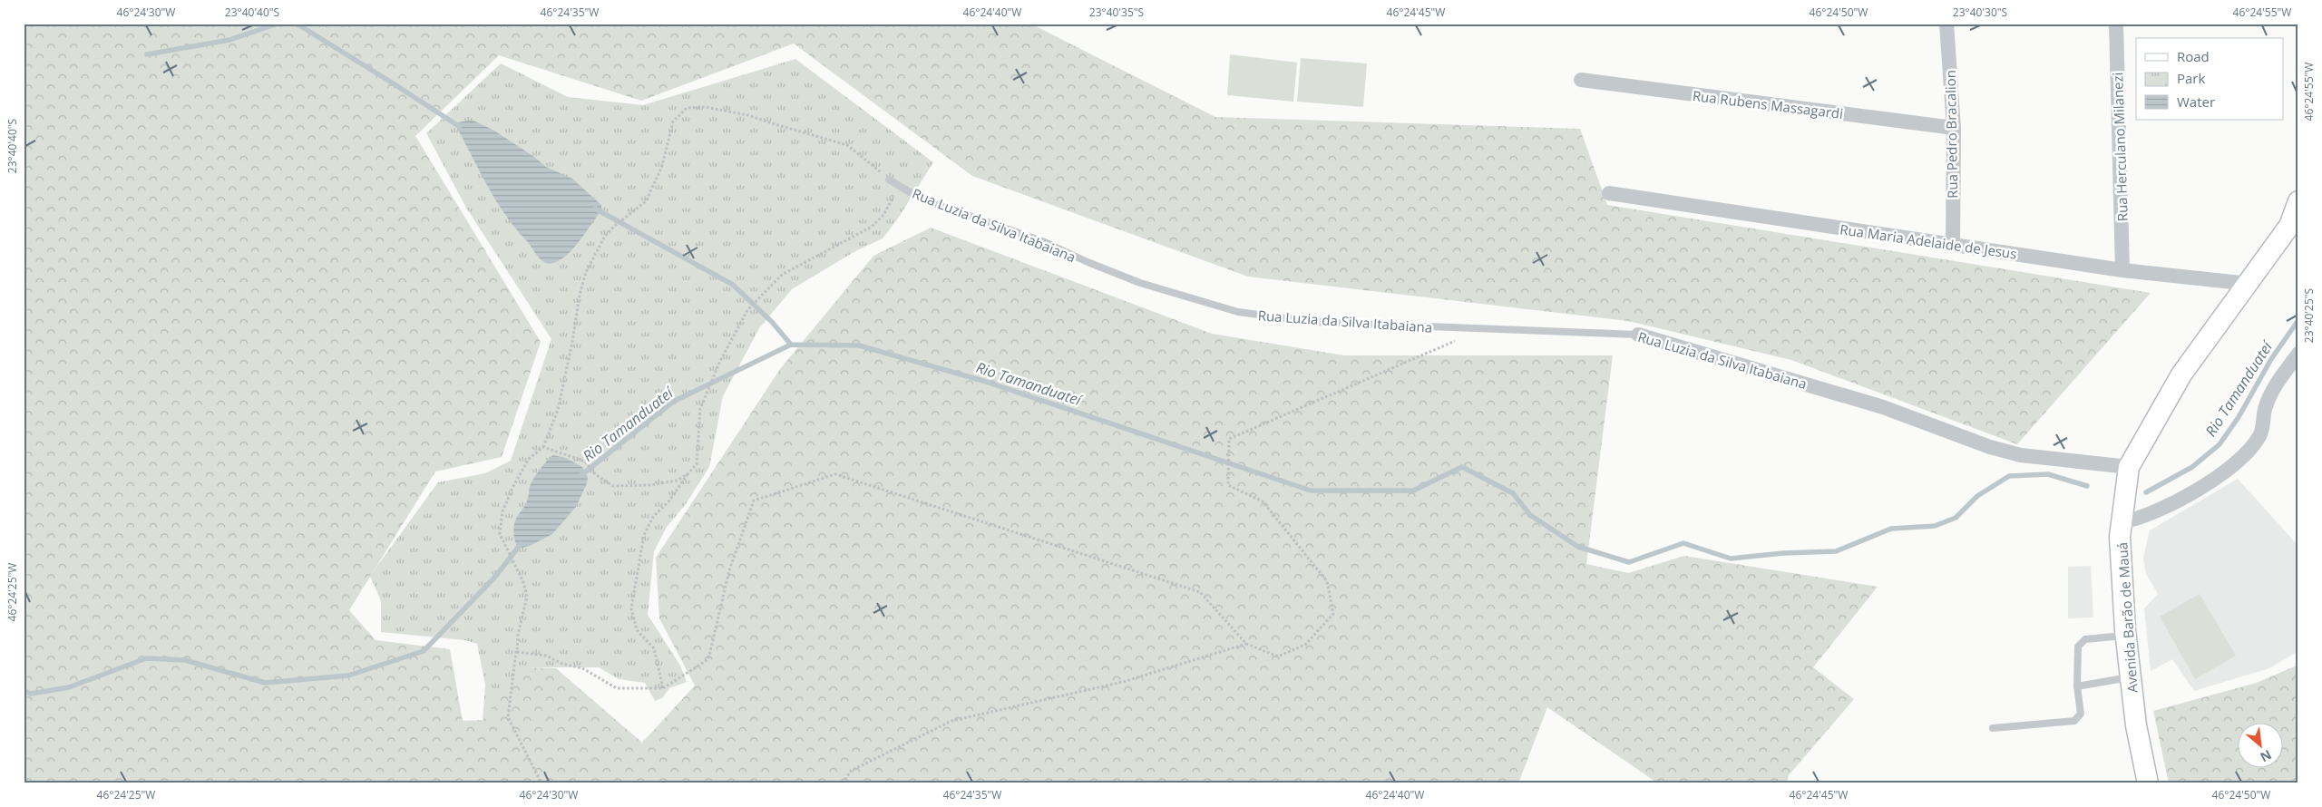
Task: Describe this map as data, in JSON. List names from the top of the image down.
{
  "streets": {
    "street": [
      "Rua Rubens Massagardi",
      "Rua Pedro Bracalion",
      "Rua Herculano Milanezi",
      "Rua Luzia da Silva Itabaiana",
      "Rua Maria Adelaide de Jesus",
      "Avenida Barão de Mauá"
    ]
  },
  "crossings": [
    ["Rua Rubens Massagardi", "Rua Pedro Bracalion"],
    ["Rua Pedro Bracalion", "Rua Maria Adelaide de Jesus"],
    ["Rua Herculano Milanezi", "Rua Maria Adelaide de Jesus"],
    ["Rua Luzia da Silva Itabaiana", "Avenida Barão de Mauá"],
    ["Rua Maria Adelaide de Jesus", "Avenida Barão de Mauá"]
  ],
  "water": ["Rio Tamanduateí"],
  "legend": ["Road", "Park", "Water"],
  "north": "bottom right",
  "coordinates": [
    "46°24'30\"W",
    "23°40'40\"S",
    "46°24'35\"W",
    "46°24'40\"W",
    "23°40'35\"S",
    "46°24'45\"W",
    "46°24'50\"W",
    "23°40'30\"S",
    "46°24'55\"W",
    "23°40'25\"S",
    "46°24'25\"W"
  ]
}
